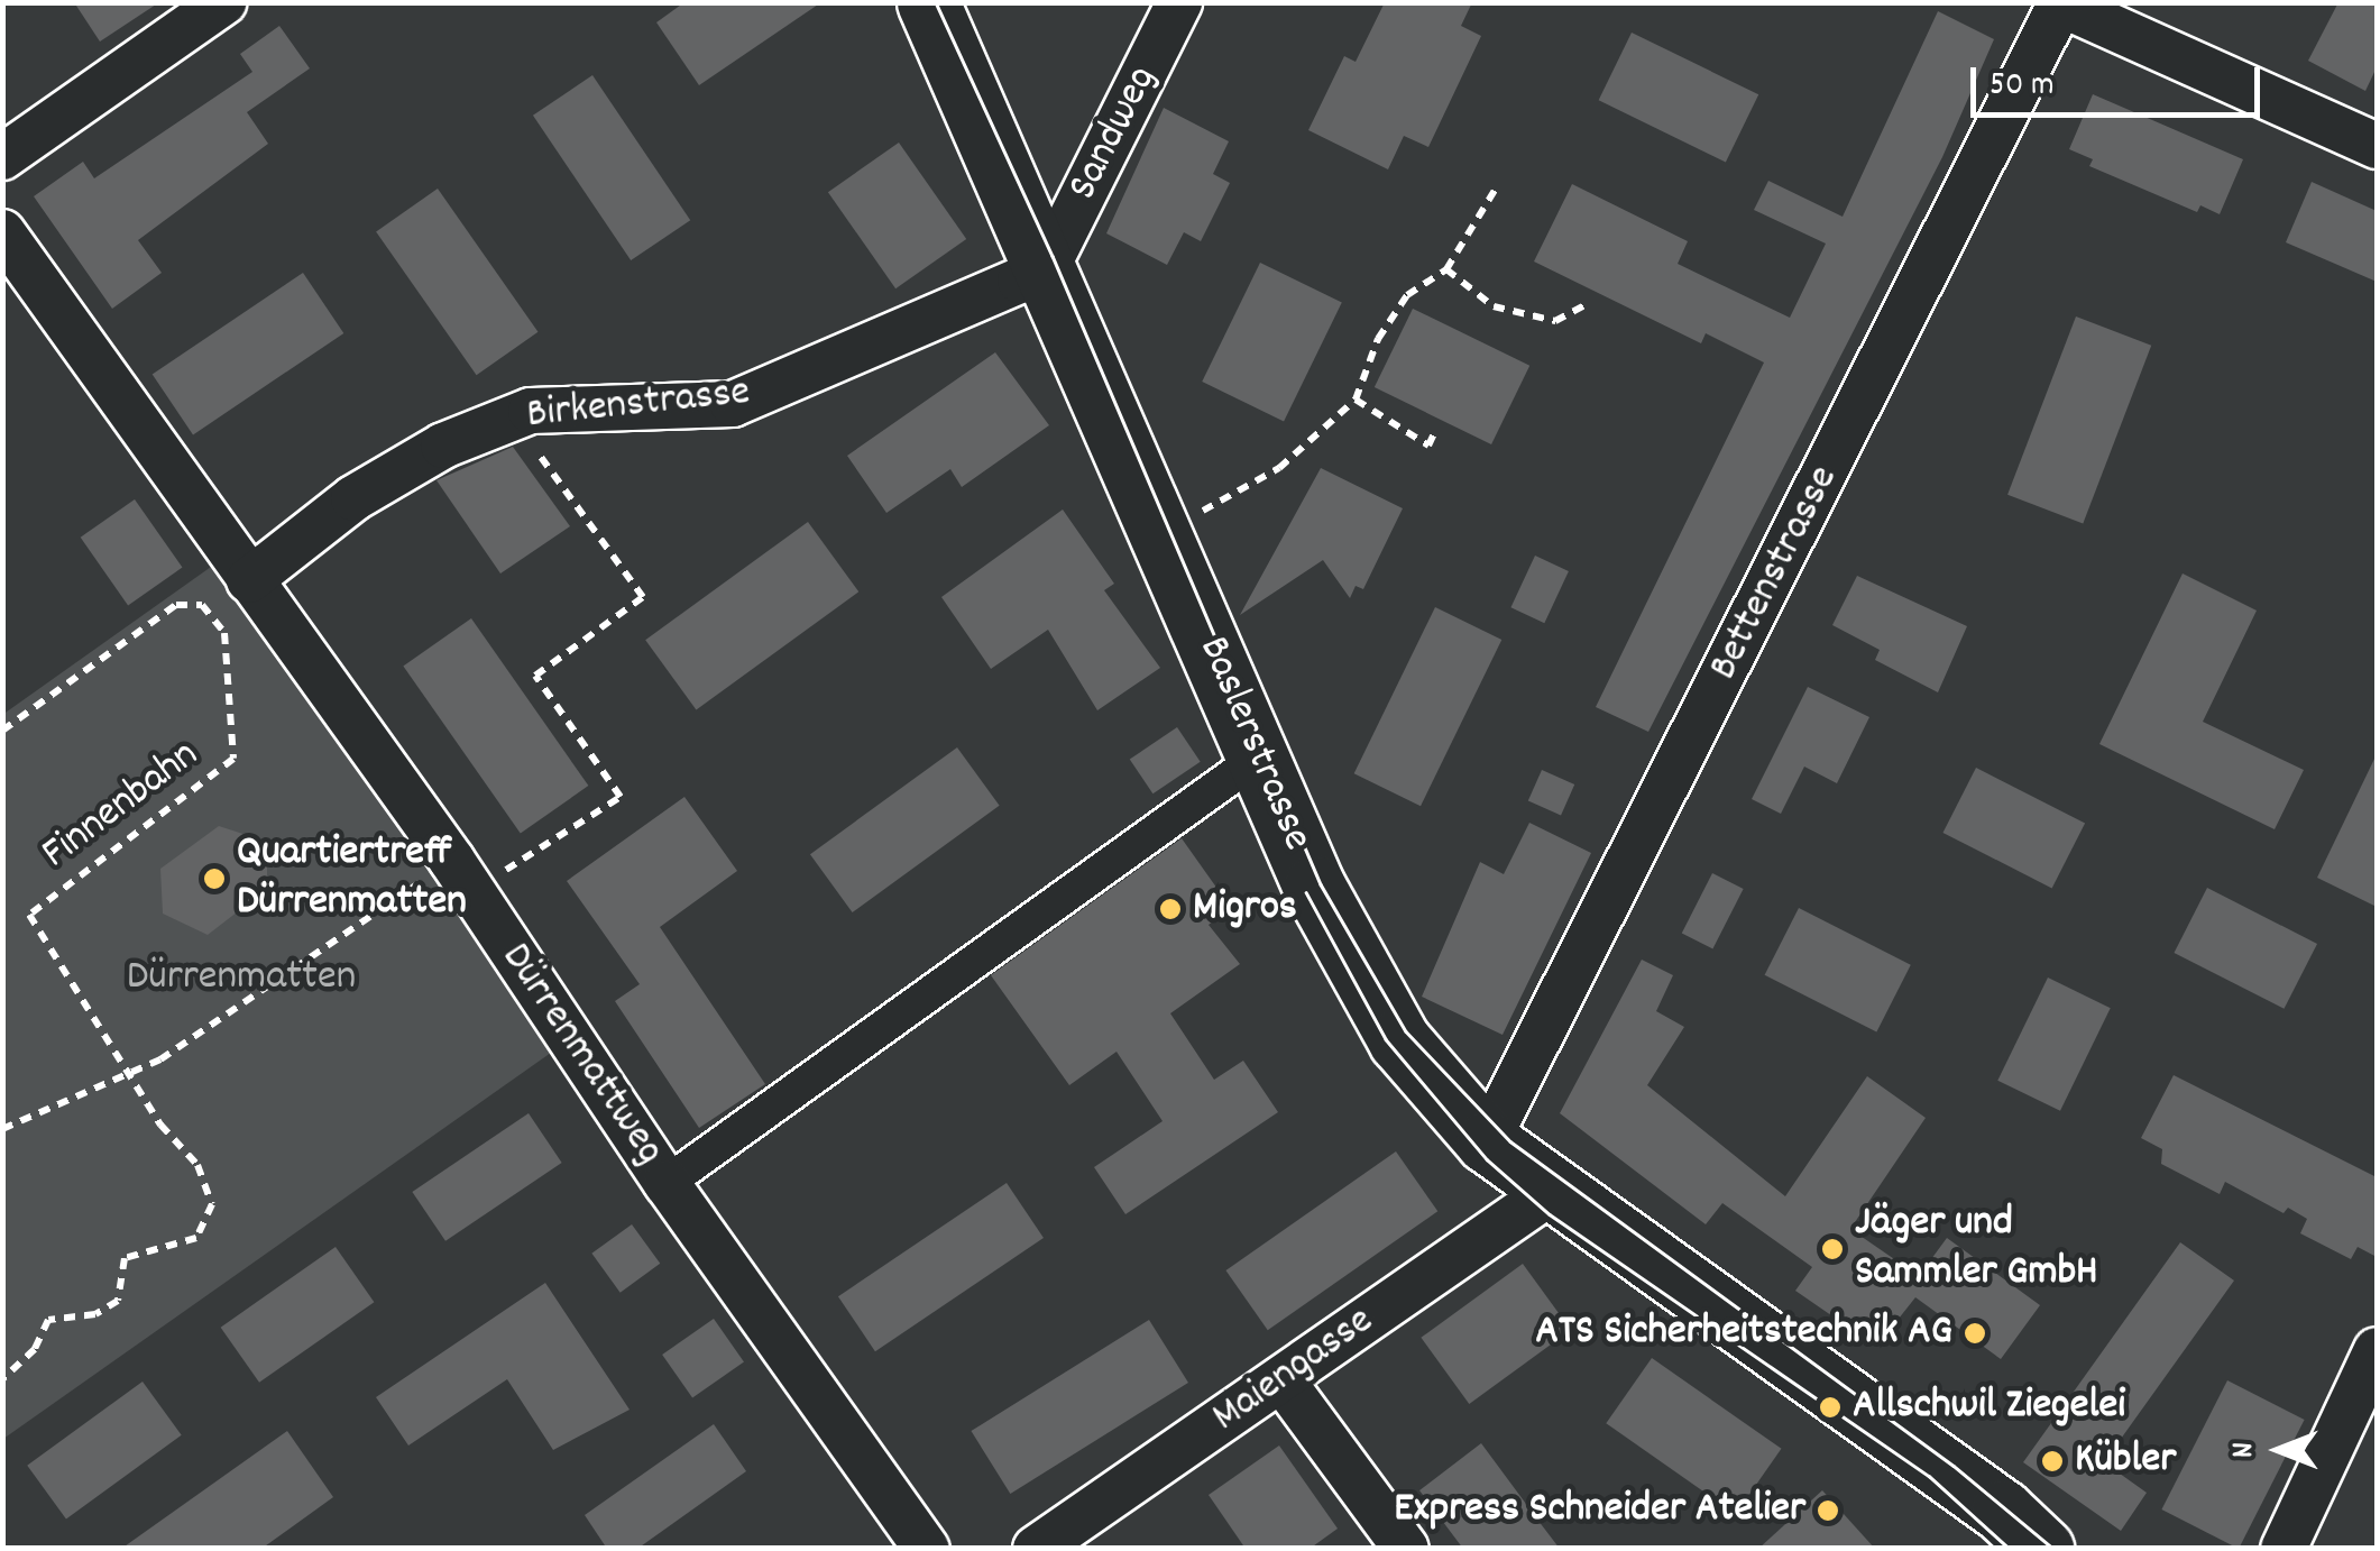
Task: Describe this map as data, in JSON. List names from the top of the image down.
{
  "streets": {
    "main road": ["Baslerstrasse"],
    "street": [
      "Sandweg",
      "Birkenstrasse",
      "Bettenstrasse",
      "Dürrenmattweg",
      "Maiengasse"
    ],
    "path": ["Finnenbahn"]
  },
  "crossings": [
    ["Sandweg", "Birkenstrasse"],
    ["Sandweg", "Baslerstrasse"],
    ["Birkenstrasse", "Baslerstrasse"],
    ["Birkenstrasse", "Dürrenmattweg"],
    ["Bettenstrasse", "Baslerstrasse"],
    ["Baslerstrasse", "Maiengasse"]
  ],
  "parks": ["Dürrenmatten"],
  "places": [
    "Quartiertreff Dürrenmatten",
    "Migros",
    "Jäger und Sammler GmbH",
    "ATS Sicherheitstechnik AG",
    "Allschwil Ziegelei",
    "Kübler",
    "Express Schneider Atelier"
  ],
  "scale_bar": "50 m",
  "north": "left"
}
